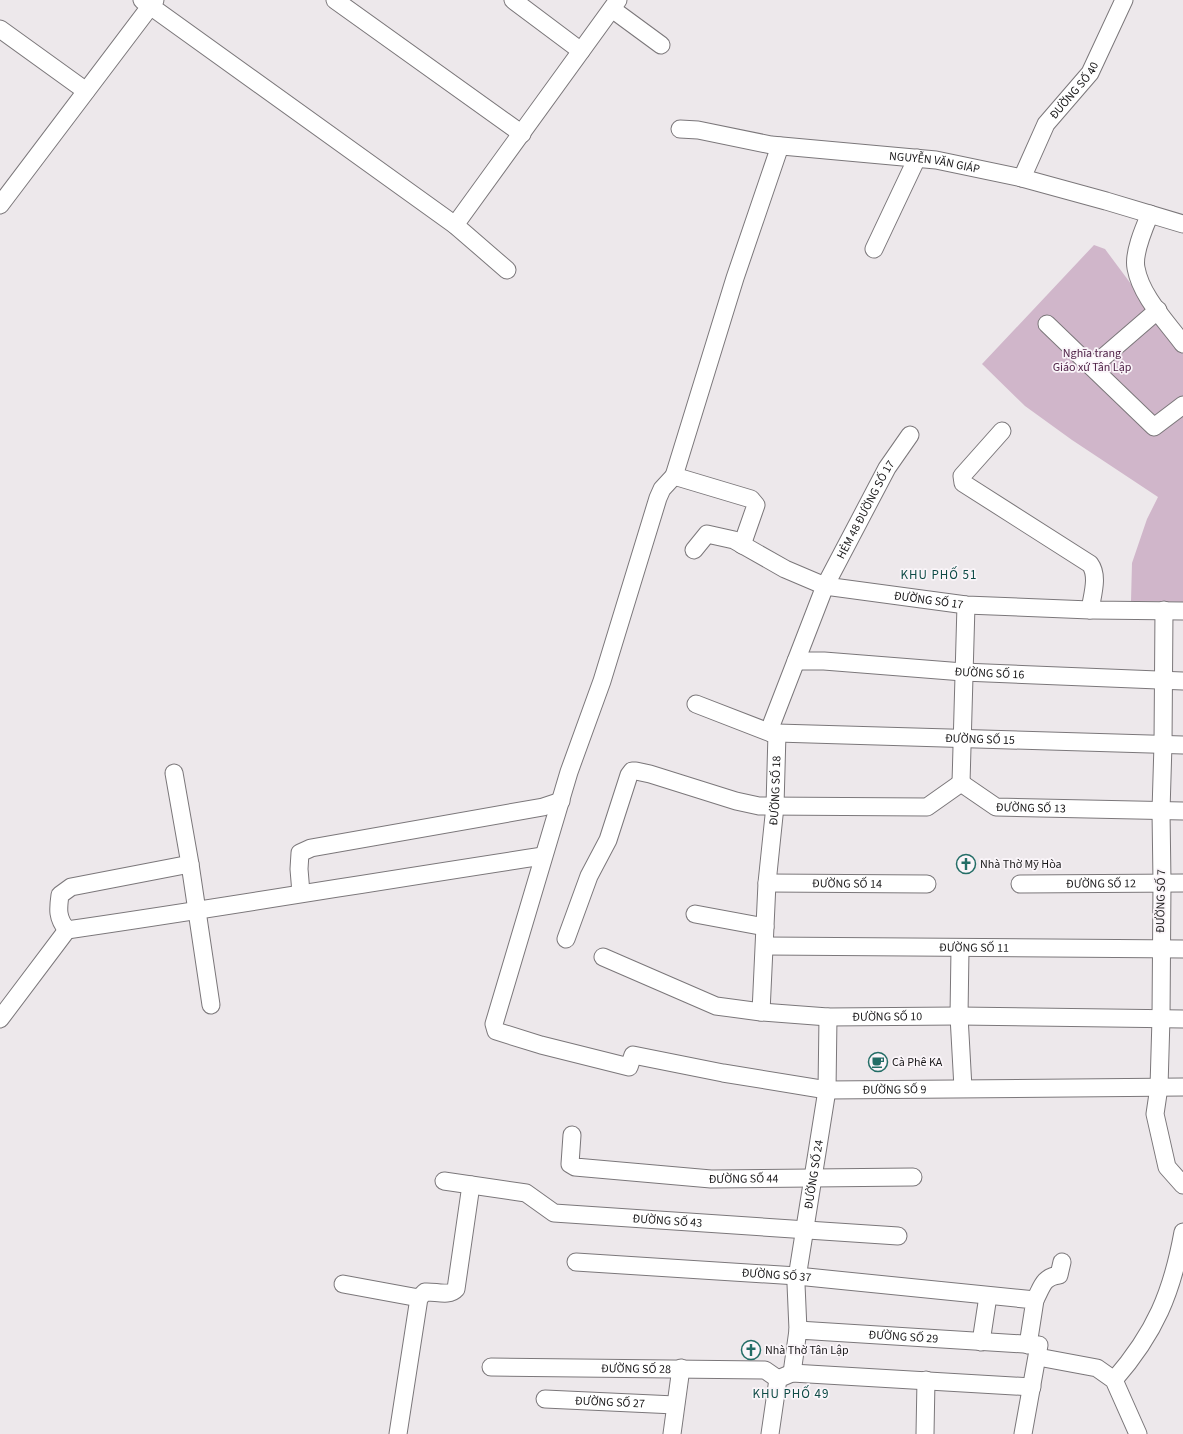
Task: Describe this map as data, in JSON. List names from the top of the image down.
{
  "streets": {
    "street": [
      "ĐƯỜNG SỐ 40",
      "NGUYỄN VĂN GIÁP",
      "HẺM 48 ĐƯỜNG SỐ 17",
      "ĐƯỜNG SỐ 17",
      "ĐƯỜNG SỐ 16",
      "ĐƯỜNG SỐ 15",
      "ĐƯỜNG SỐ 18",
      "ĐƯỜNG SỐ 13",
      "ĐƯỜNG SỐ 14",
      "ĐƯỜNG SỐ 12",
      "ĐƯỜNG SỐ 7",
      "ĐƯỜNG SỐ 11",
      "ĐƯỜNG SỐ 10",
      "ĐƯỜNG SỐ 9",
      "ĐƯỜNG SỐ 24",
      "ĐƯỜNG SỐ 44",
      "ĐƯỜNG SỐ 43",
      "ĐƯỜNG SỐ 37",
      "ĐƯỜNG SỐ 29",
      "ĐƯỜNG SỐ 28",
      "ĐƯỜNG SỐ 27"
    ]
  },
  "crossings": [
    ["ĐƯỜNG SỐ 40", "NGUYỄN VĂN GIÁP"],
    ["HẺM 48 ĐƯỜNG SỐ 17", "ĐƯỜNG SỐ 17"],
    ["HẺM 48 ĐƯỜNG SỐ 17", "ĐƯỜNG SỐ 18"],
    ["ĐƯỜNG SỐ 17", "ĐƯỜNG SỐ 18"],
    ["ĐƯỜNG SỐ 17", "ĐƯỜNG SỐ 7"],
    ["ĐƯỜNG SỐ 16", "ĐƯỜNG SỐ 18"],
    ["ĐƯỜNG SỐ 16", "ĐƯỜNG SỐ 7"],
    ["ĐƯỜNG SỐ 15", "ĐƯỜNG SỐ 18"],
    ["ĐƯỜNG SỐ 15", "ĐƯỜNG SỐ 7"],
    ["ĐƯỜNG SỐ 18", "ĐƯỜNG SỐ 14"],
    ["ĐƯỜNG SỐ 18", "ĐƯỜNG SỐ 11"],
    ["ĐƯỜNG SỐ 18", "ĐƯỜNG SỐ 10"],
    ["ĐƯỜNG SỐ 13", "ĐƯỜNG SỐ 7"],
    ["ĐƯỜNG SỐ 12", "ĐƯỜNG SỐ 7"],
    ["ĐƯỜNG SỐ 7", "ĐƯỜNG SỐ 11"],
    ["ĐƯỜNG SỐ 7", "ĐƯỜNG SỐ 10"],
    ["ĐƯỜNG SỐ 7", "ĐƯỜNG SỐ 9"],
    ["ĐƯỜNG SỐ 10", "ĐƯỜNG SỐ 24"],
    ["ĐƯỜNG SỐ 9", "ĐƯỜNG SỐ 24"],
    ["ĐƯỜNG SỐ 24", "ĐƯỜNG SỐ 44"],
    ["ĐƯỜNG SỐ 24", "ĐƯỜNG SỐ 43"],
    ["ĐƯỜNG SỐ 24", "ĐƯỜNG SỐ 37"],
    ["ĐƯỜNG SỐ 24", "ĐƯỜNG SỐ 29"]
  ],
  "districts": ["KHU PHỐ 51", "KHU PHỐ 49"],
  "parks": ["Nghĩa trang Giáo xứ Tân Lập"],
  "places": {
    "church": ["Nhà Thờ Mỹ Hòa", "Nhà Thờ Tân Lập"],
    "cafe": ["Cà Phê KA"]
  }
}
